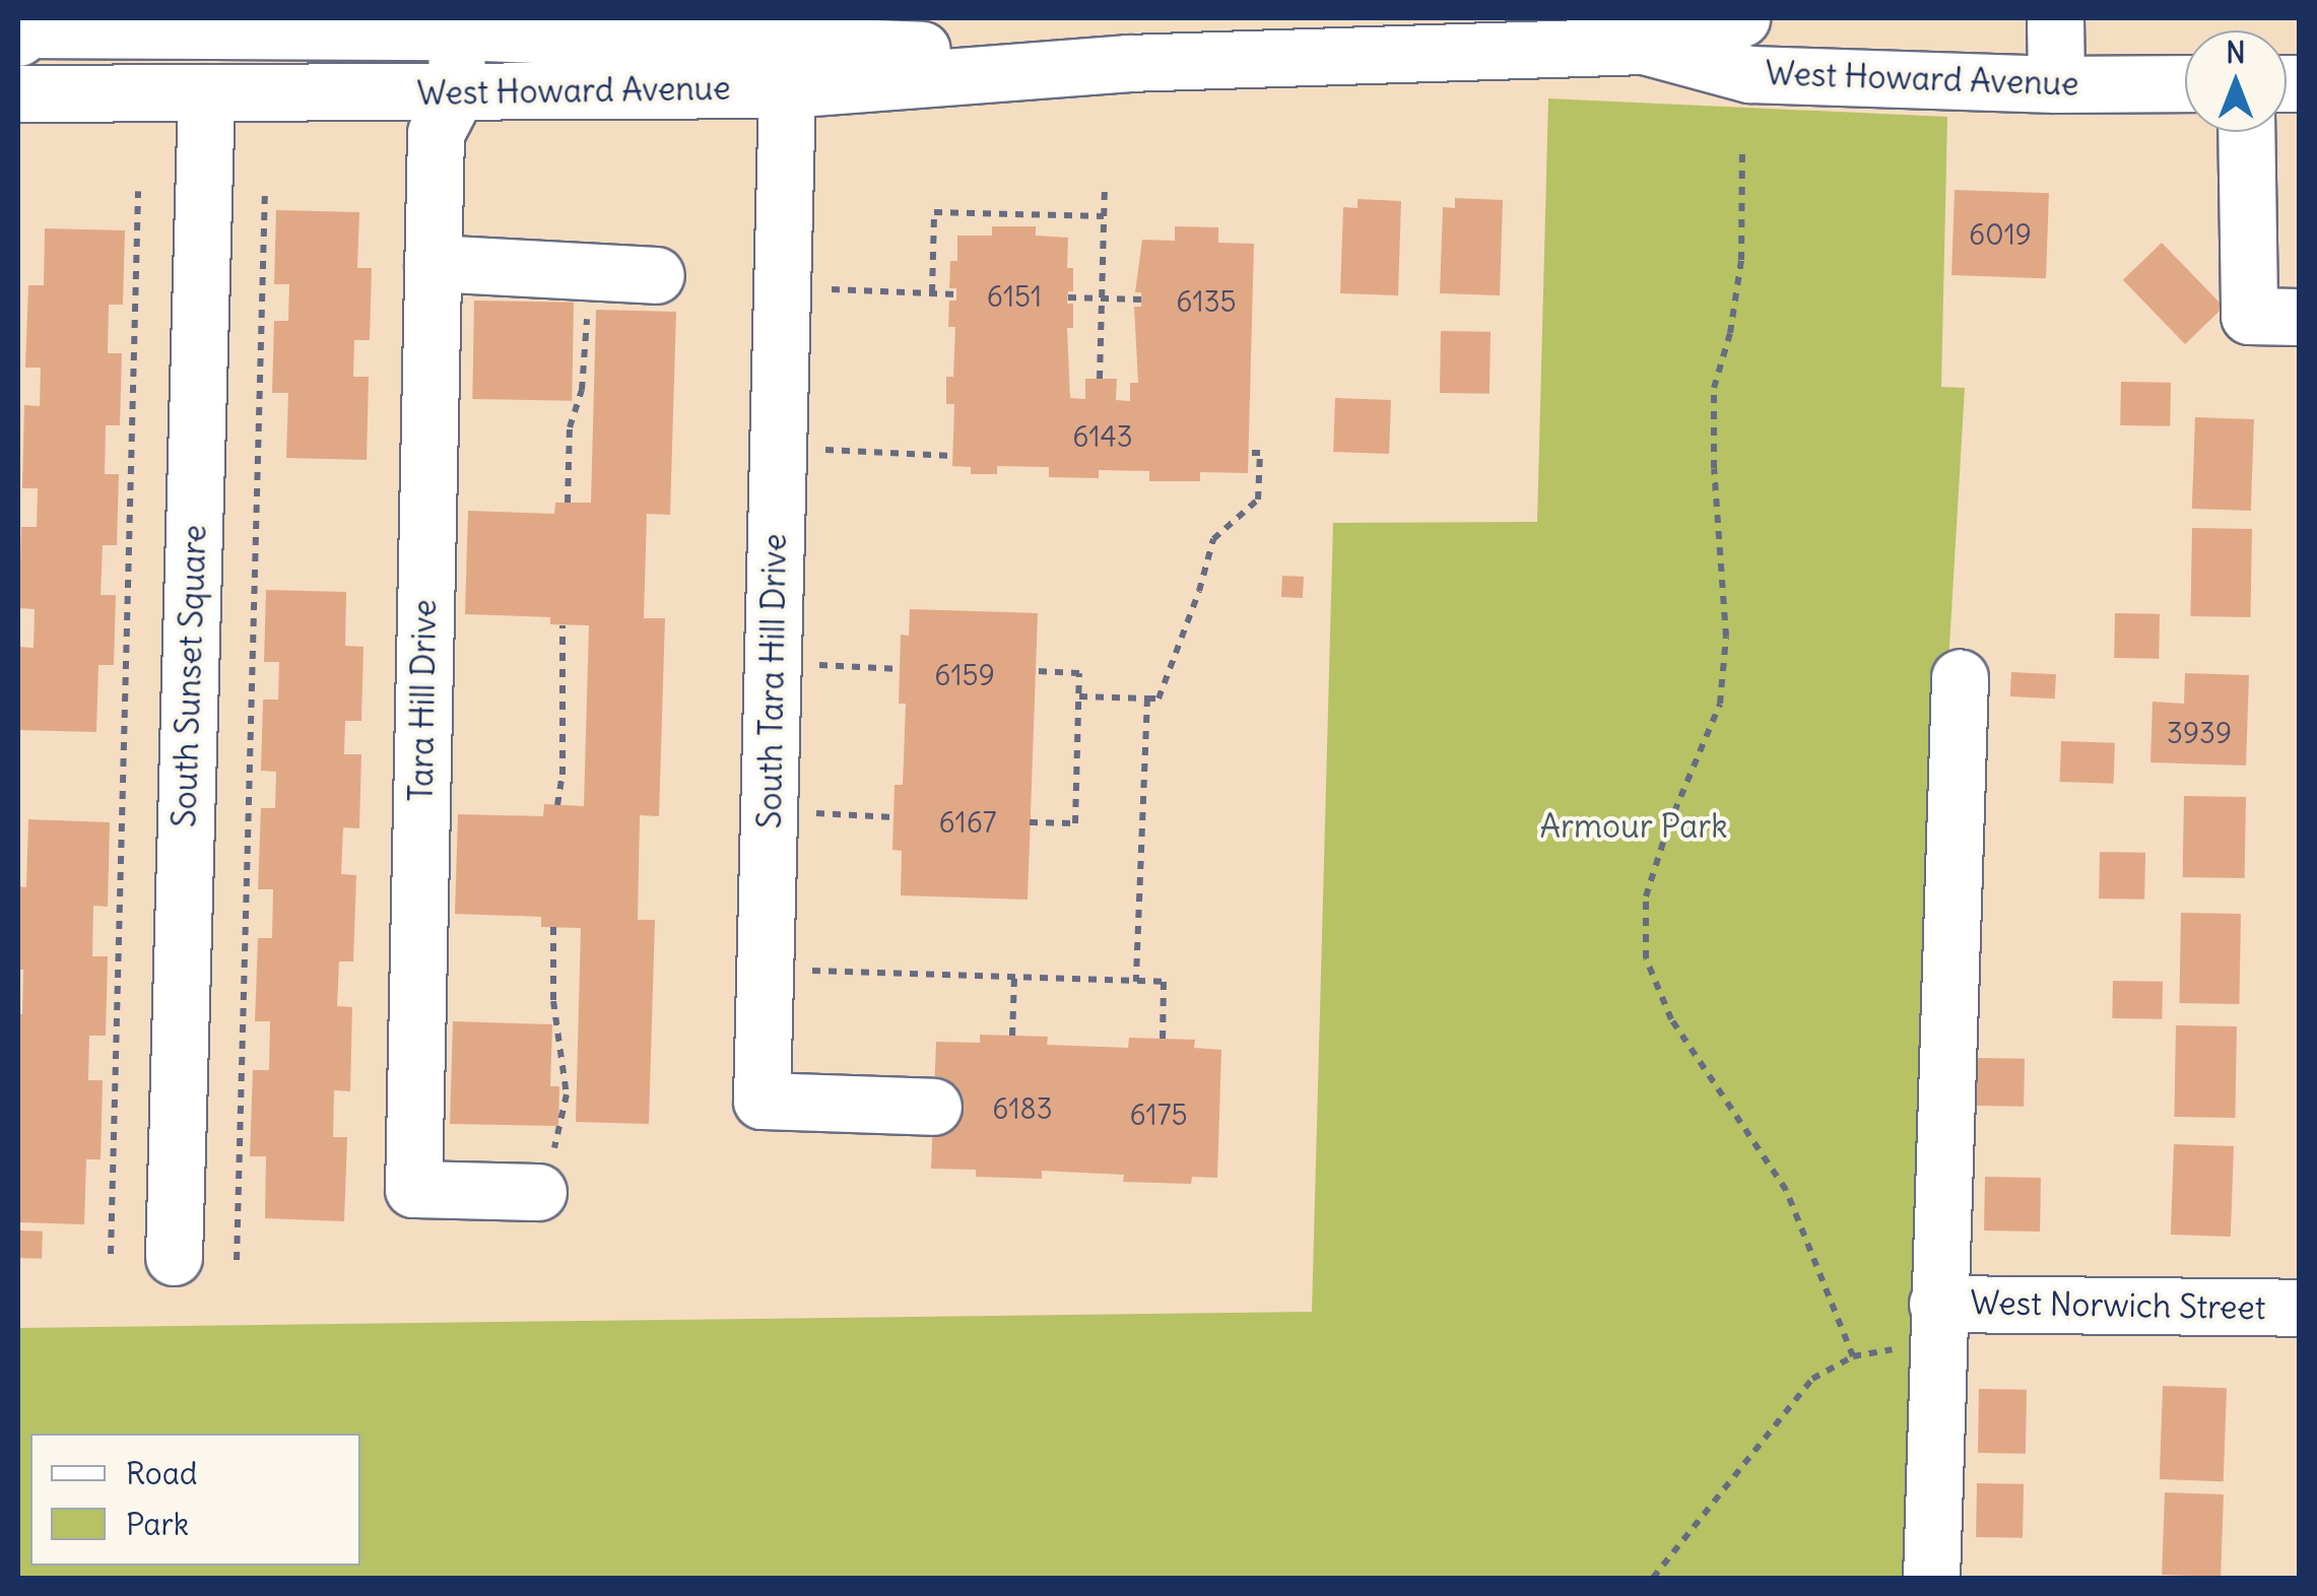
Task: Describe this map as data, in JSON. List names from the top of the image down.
{
  "streets": {
    "street": [
      "West Howard Avenue",
      "South Sunset Square",
      "South Tara Hill Drive",
      "Tara Hill Drive",
      "West Norwich Street"
    ]
  },
  "crossings": [
    ["West Howard Avenue", "South Sunset Square"],
    ["West Howard Avenue", "South Tara Hill Drive"],
    ["West Howard Avenue", "Tara Hill Drive"]
  ],
  "parks": ["Armour Park"],
  "house_numbers": [
    "6019",
    "6151",
    "6135",
    "6143",
    "6159",
    "3939",
    "6167",
    "6183",
    "6175"
  ],
  "legend": ["Road", "Park"],
  "north": "top"
}
